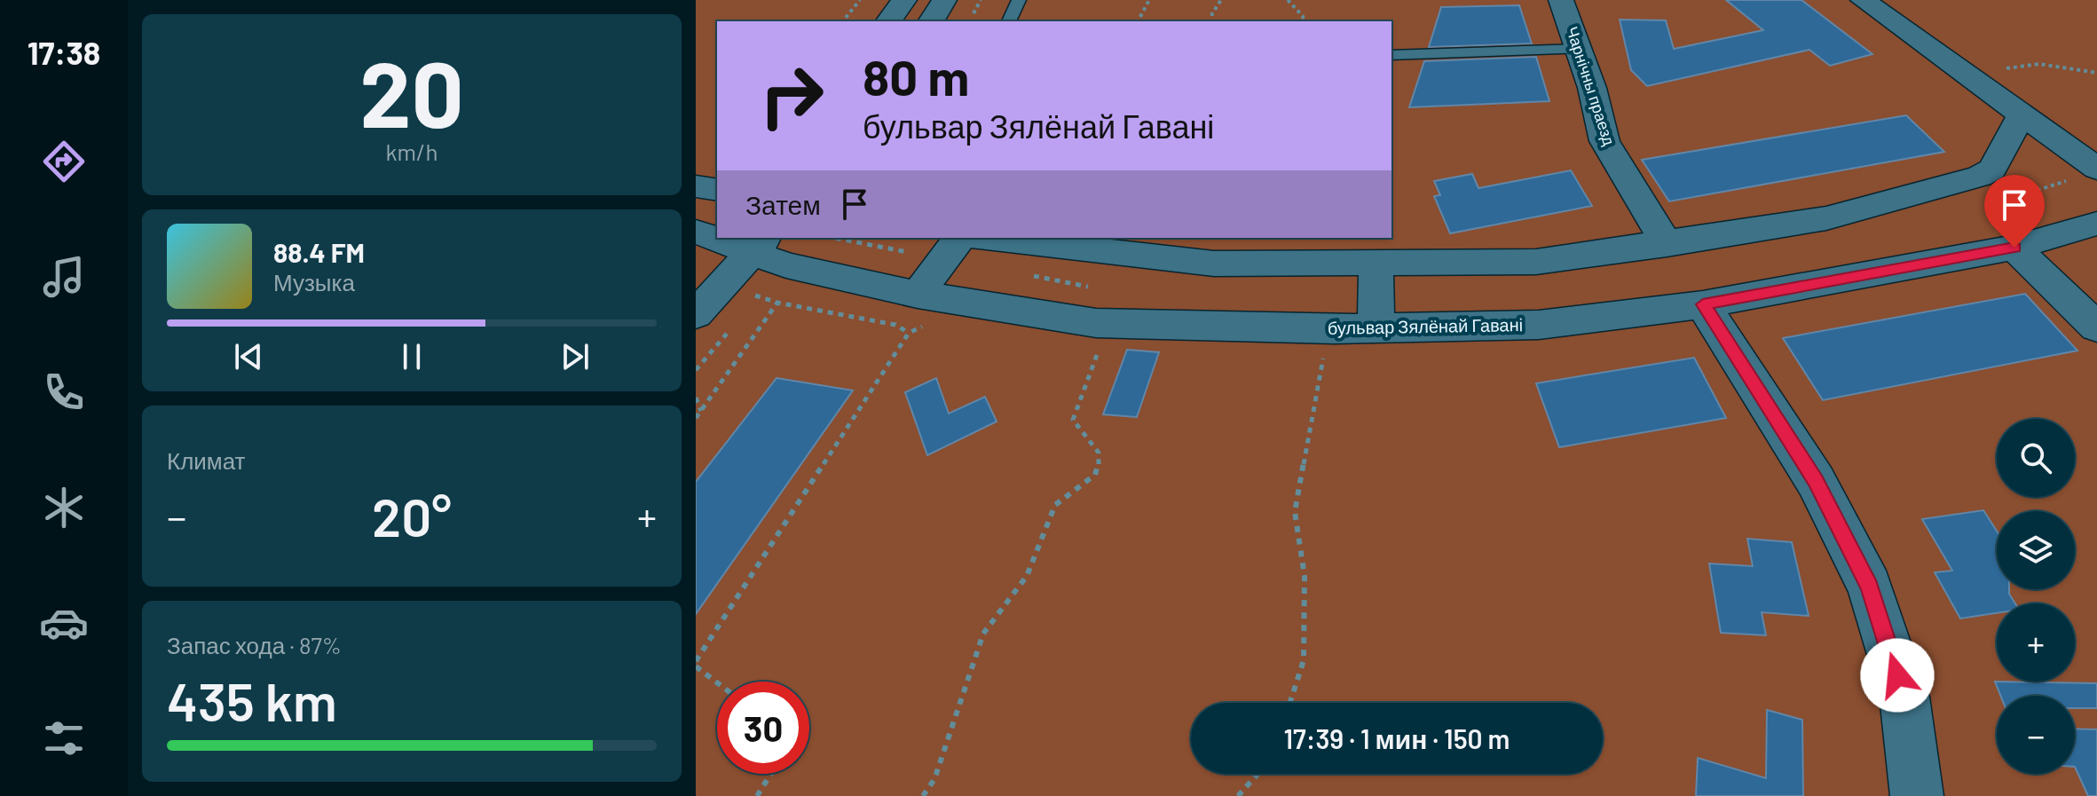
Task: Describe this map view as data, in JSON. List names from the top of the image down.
{
  "streets": {
    "street": ["Чарнічны праезд", "бульвар Зялёнай Гавані"]
  },
  "page": {
    "tabs": "17:38",
    "tile": [
      ["20", "km/h"],
      "Климат",
      ["Запас хода · 87%", "435 km"]
    ],
    "turn": ["80 m", "бульвар Зялёнай Гавані"],
    "then": "Затем",
    "song": ["88.4 FM", "Музыка"],
    "map_buttons": ["+", "−"],
    "heat": ["−", "20°", "+"],
    "limit": "30",
    "trip": "17:39 · 1 мин · 150 m"
  }
}
